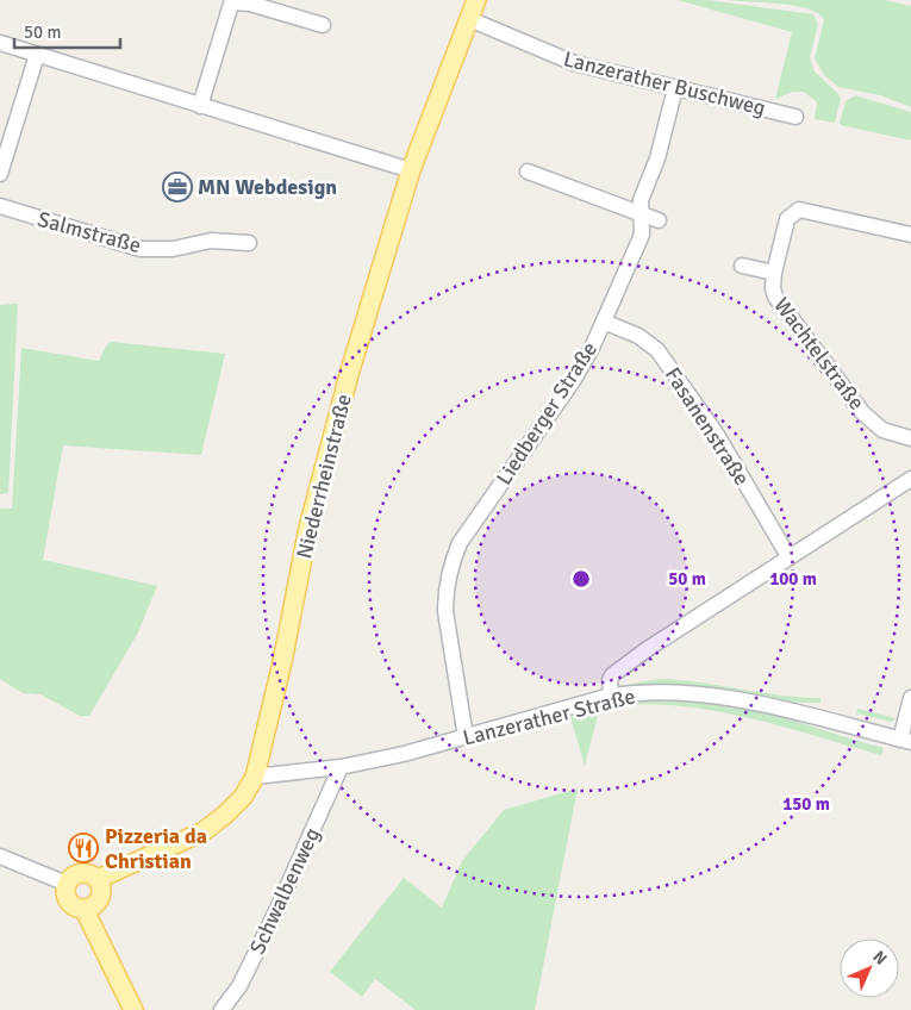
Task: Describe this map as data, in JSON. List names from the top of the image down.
{
  "streets": {
    "main road": ["Niederrheinstraße"],
    "street": [
      "Lanzerather Buschweg",
      "Salmstraße",
      "Wachtelstraße",
      "Liedberger Straße",
      "Fasanenstraße",
      "Lanzerather Straße",
      "Schwalbenweg"
    ]
  },
  "crossings": [
    ["Lanzerather Buschweg", "Liedberger Straße"],
    ["Lanzerather Buschweg", "Niederrheinstraße"],
    ["Liedberger Straße", "Fasanenstraße"],
    ["Liedberger Straße", "Lanzerather Straße"],
    ["Niederrheinstraße", "Lanzerather Straße"],
    ["Lanzerather Straße", "Schwalbenweg"]
  ],
  "places": {
    "office": ["MN Webdesign"],
    "restaurant": ["Pizzeria da Christian"]
  },
  "scale_bar": "50 m",
  "north": "top right",
  "rings": ["50 m", "100 m", "150 m"]
}
